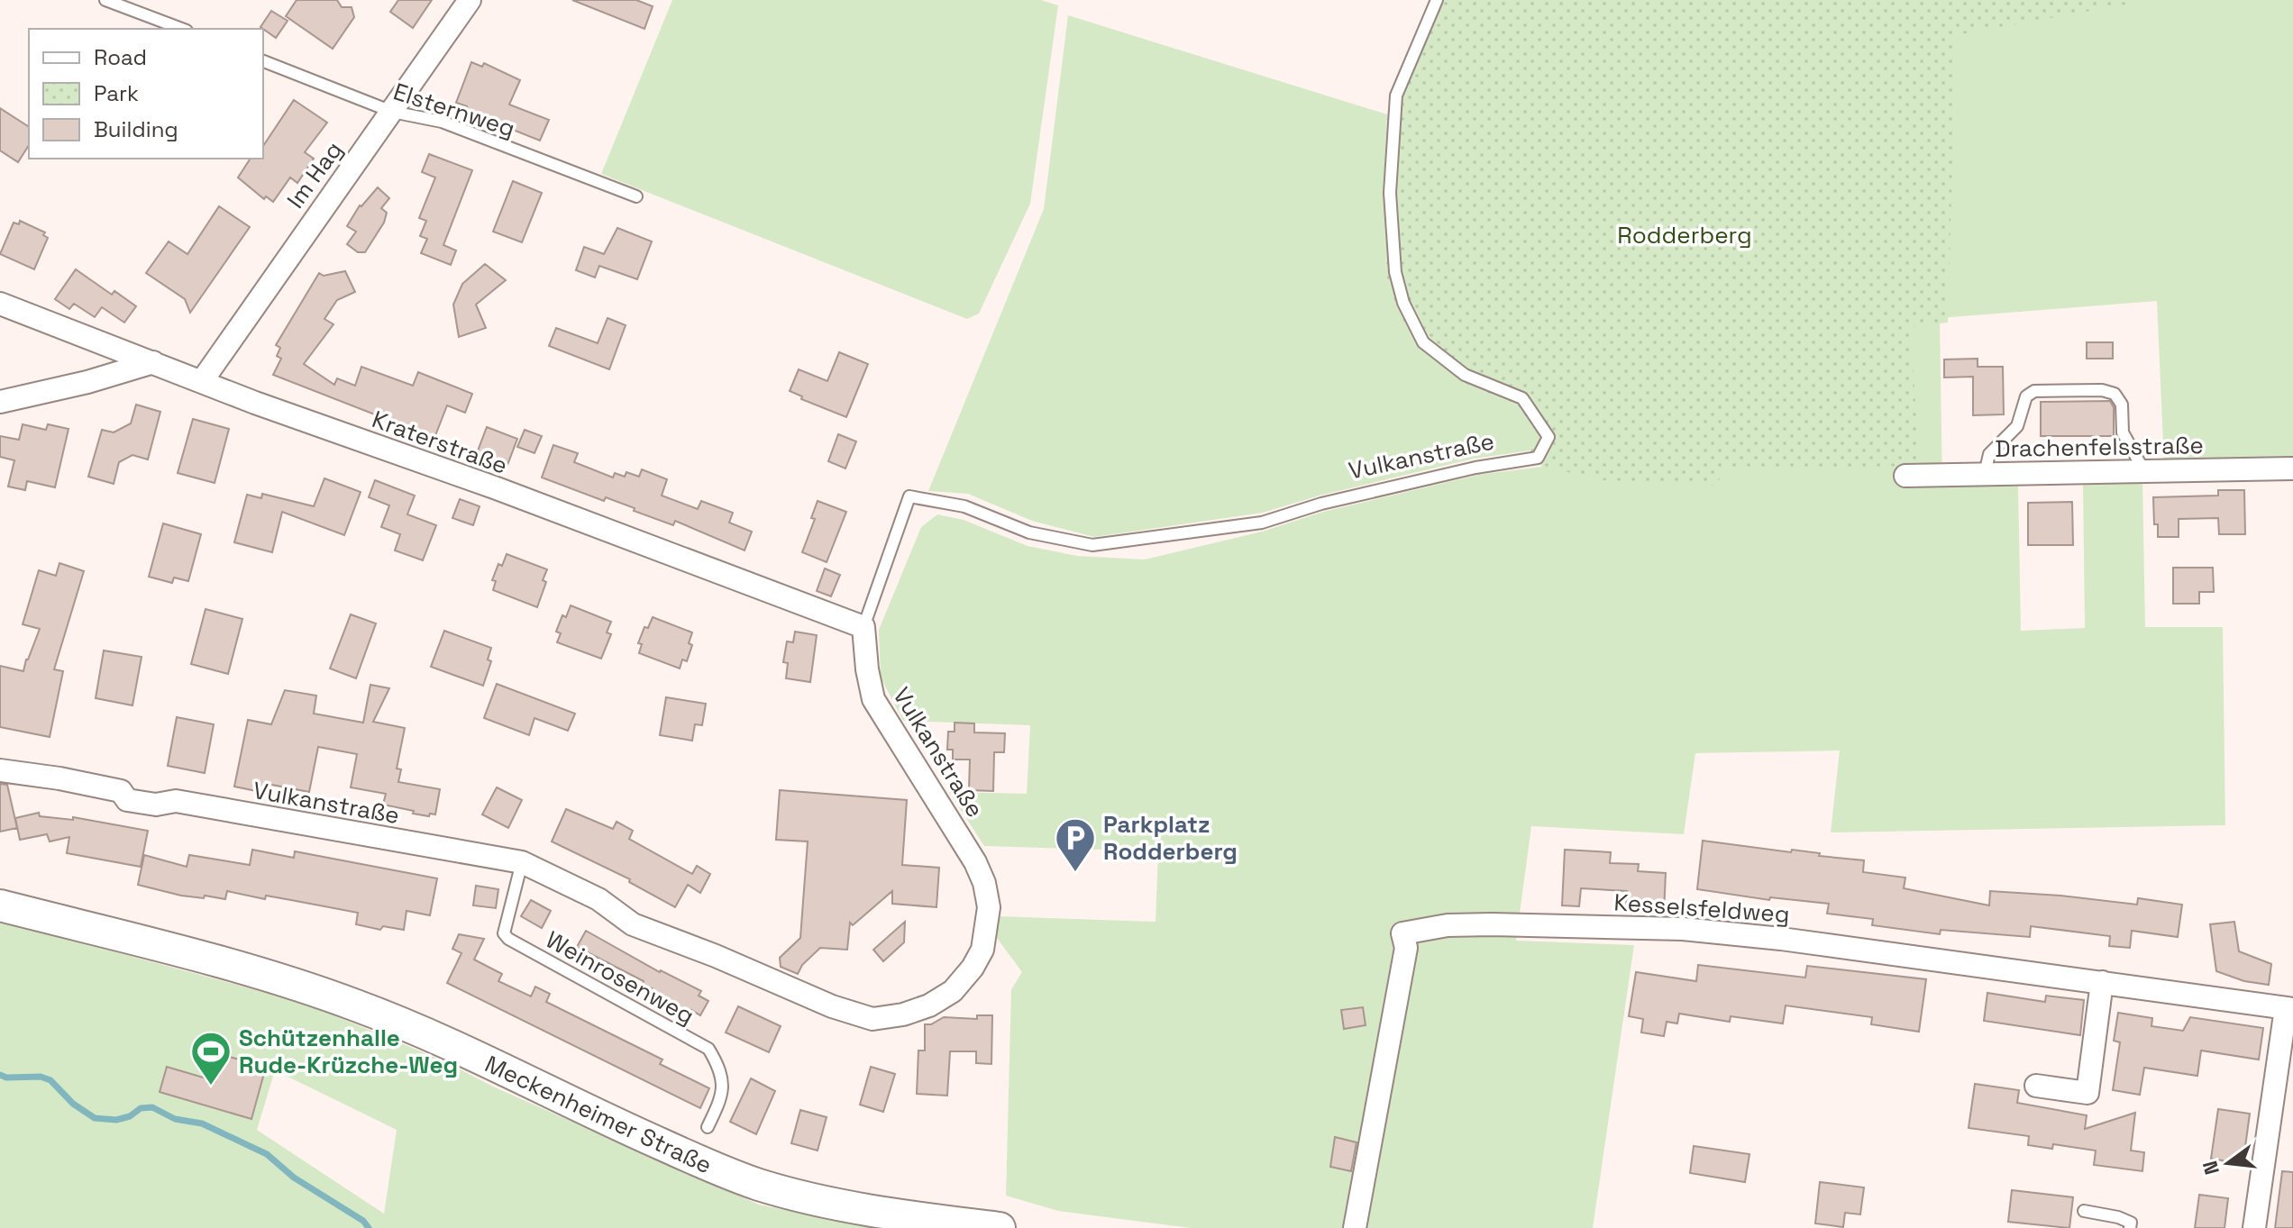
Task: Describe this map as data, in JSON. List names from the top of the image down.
{
  "streets": {
    "main road": ["Meckenheimer Straße"],
    "street": [
      "Im Hag",
      "Kraterstraße",
      "Drachenfelsstraße",
      "Vulkanstraße",
      "Kesselsfeldweg"
    ],
    "lane": ["Elsternweg", "Weinrosenweg"]
  },
  "crossings": [
    ["Elsternweg", "Im Hag"],
    ["Im Hag", "Kraterstraße"],
    ["Kraterstraße", "Vulkanstraße"],
    ["Vulkanstraße", "Weinrosenweg"]
  ],
  "parks": ["Rodderberg"],
  "places": {
    "parking": ["Parkplatz Rodderberg"],
    "sports": ["Schützenhalle Rude-Krüzche-Weg"]
  },
  "legend": ["Road", "Park", "Building"],
  "north": "left"
}
